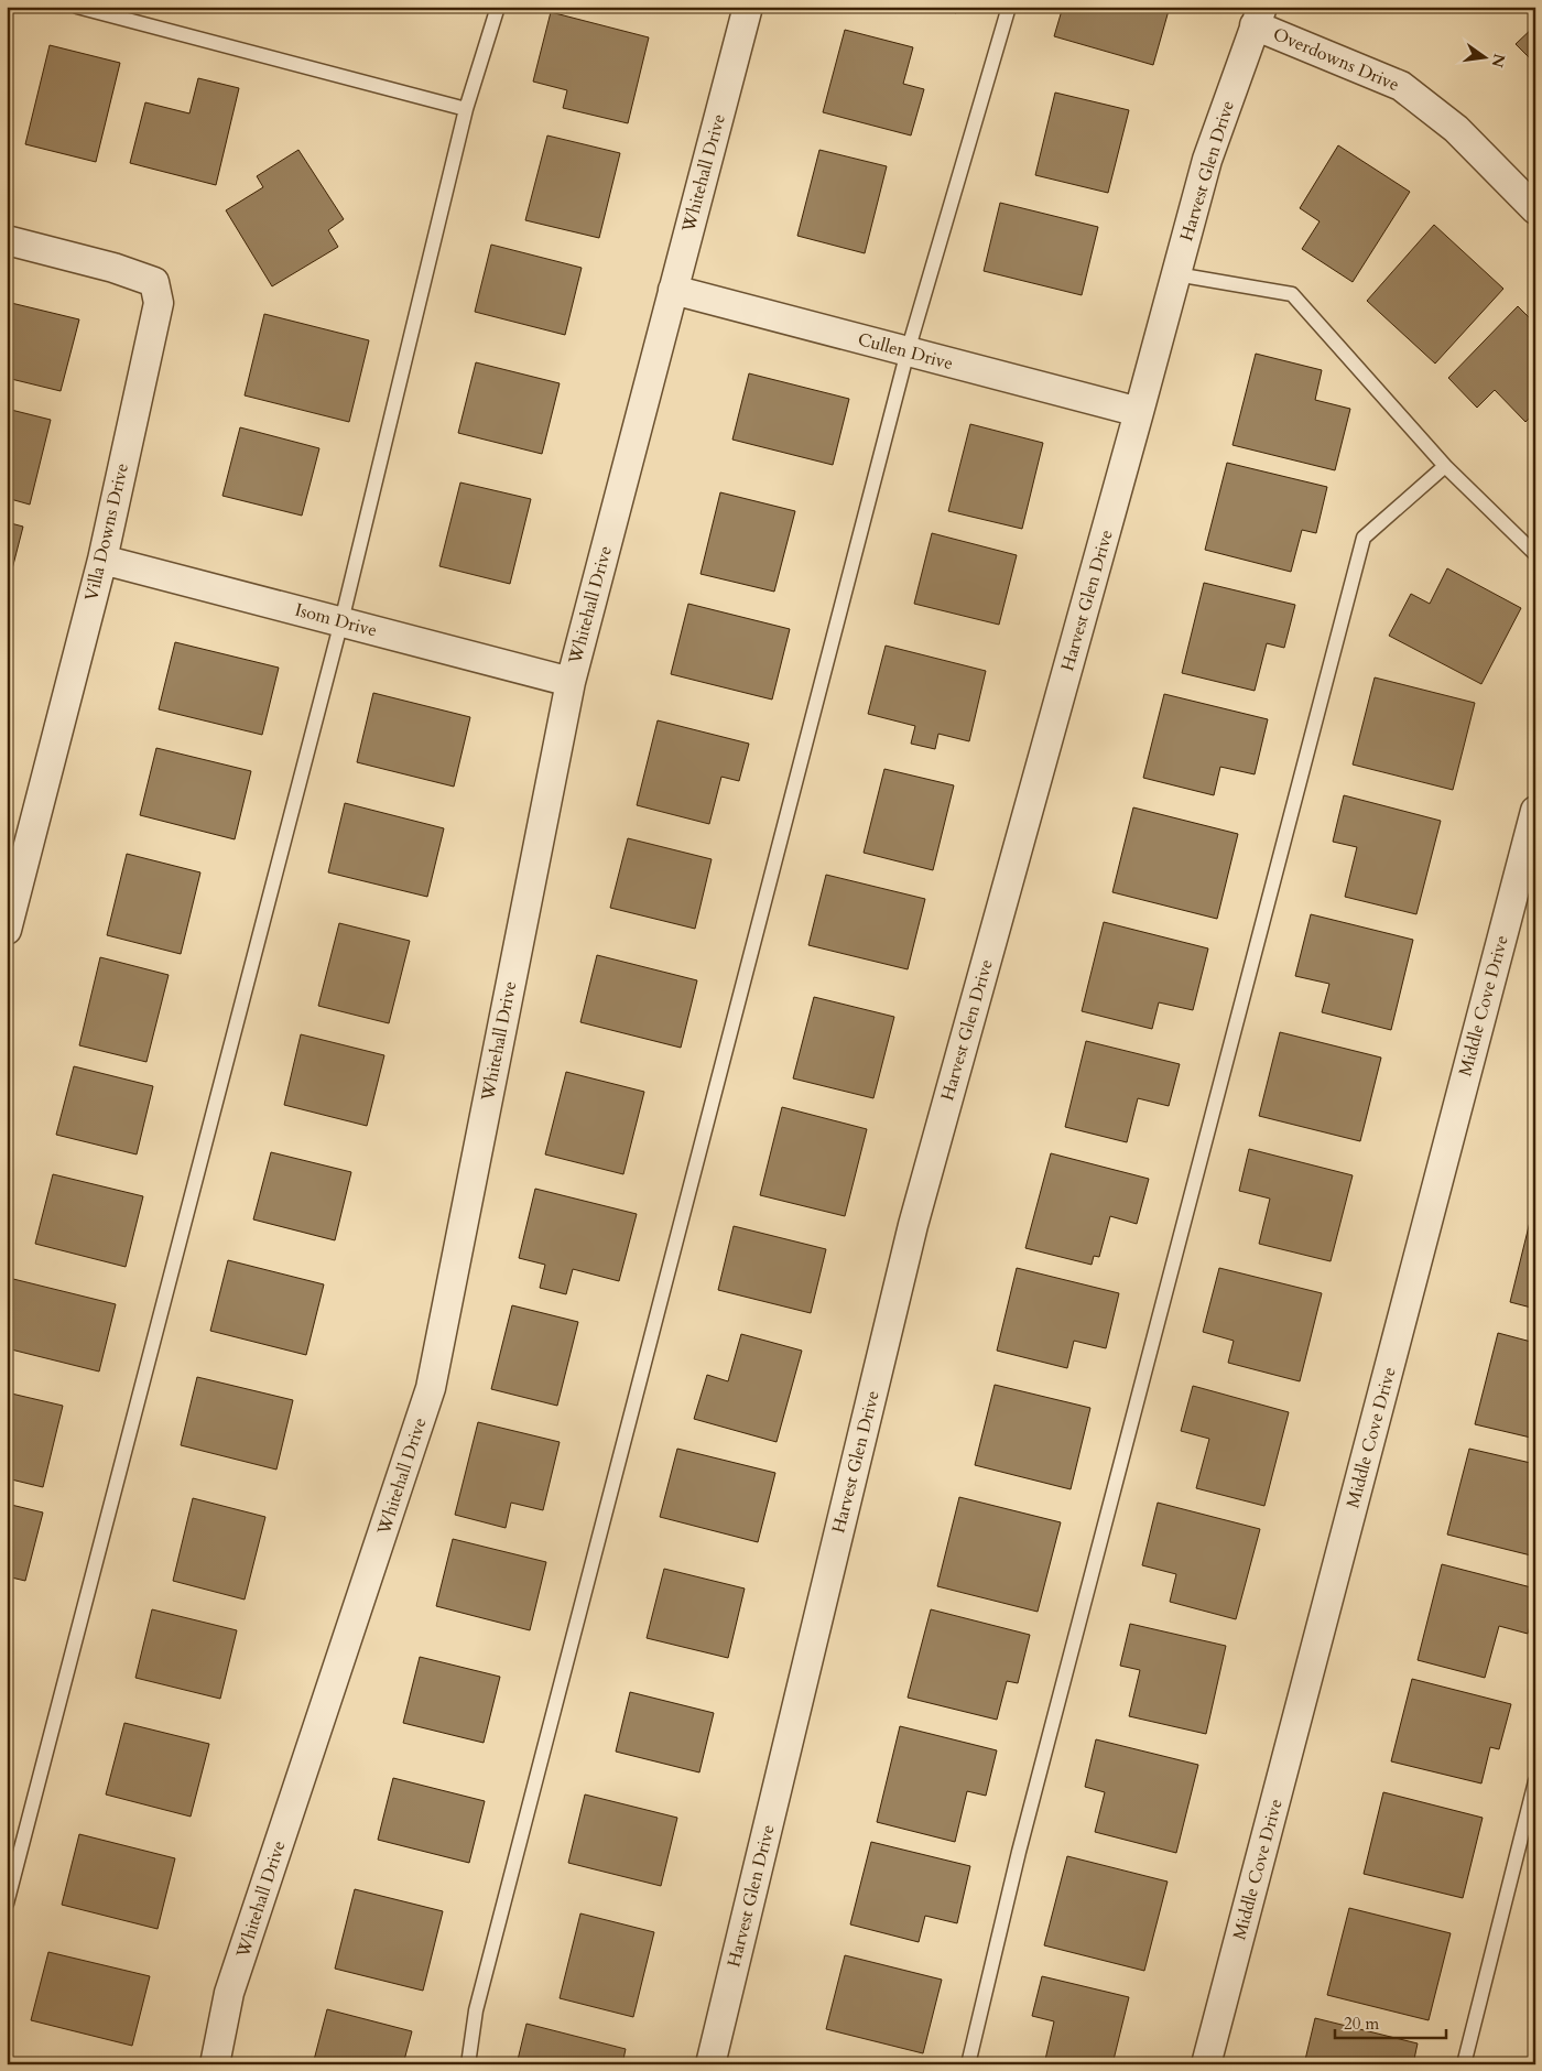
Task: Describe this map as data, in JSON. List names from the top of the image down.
{
  "streets": {
    "street": [
      "Overdowns Drive",
      "Harvest Glen Drive",
      "Whitehall Drive",
      "Cullen Drive",
      "Villa Downs Drive",
      "Isom Drive",
      "Middle Cove Drive"
    ]
  },
  "crossings": [
    ["Overdowns Drive", "Harvest Glen Drive"],
    ["Harvest Glen Drive", "Cullen Drive"],
    ["Whitehall Drive", "Cullen Drive"],
    ["Whitehall Drive", "Isom Drive"],
    ["Villa Downs Drive", "Isom Drive"]
  ],
  "scale_bar": "20 m",
  "north": "right"
}
